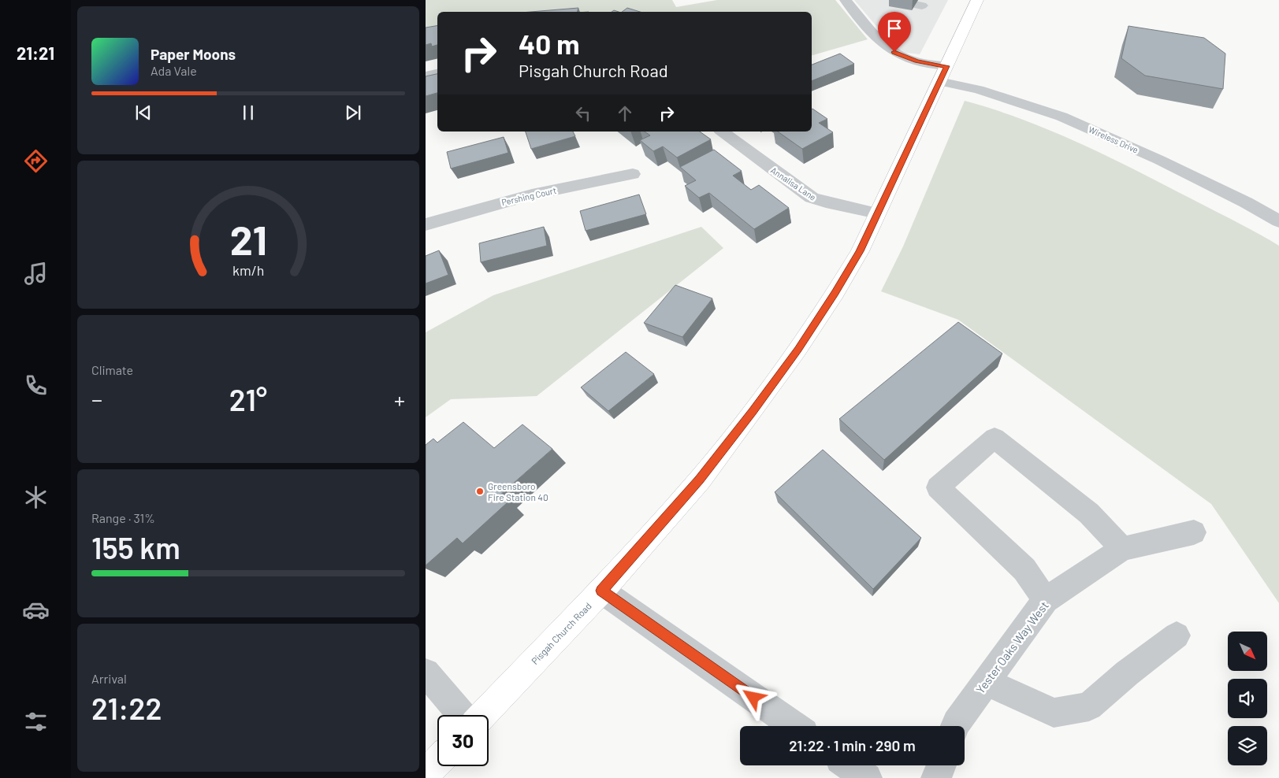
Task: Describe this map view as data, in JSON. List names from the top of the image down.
{
  "streets": {
    "main road": ["Pisgah Church Road"],
    "street": [
      "Wireless Drive",
      "Annalisa Lane",
      "Pershing Court",
      "Yester Oaks Way West"
    ]
  },
  "crossings": [
    ["Wireless Drive", "Pisgah Church Road"],
    ["Annalisa Lane", "Pisgah Church Road"]
  ],
  "places": ["Greensboro Fire Station 40"],
  "north": "bottom right",
  "page": {
    "tabs": "21:21",
    "turn": ["40 m", "Pisgah Church Road"],
    "song": ["Paper Moons", "Ada Vale"],
    "tile": [
      "Climate",
      ["Range · 31%", "155 km"],
      ["Arrival", "21:22"]
    ],
    "heat": ["−", "21°", "+"],
    "limit": "30",
    "trip": "21:22 · 1 min · 290 m",
    "gauge": ["21", "km/h"]
  }
}
